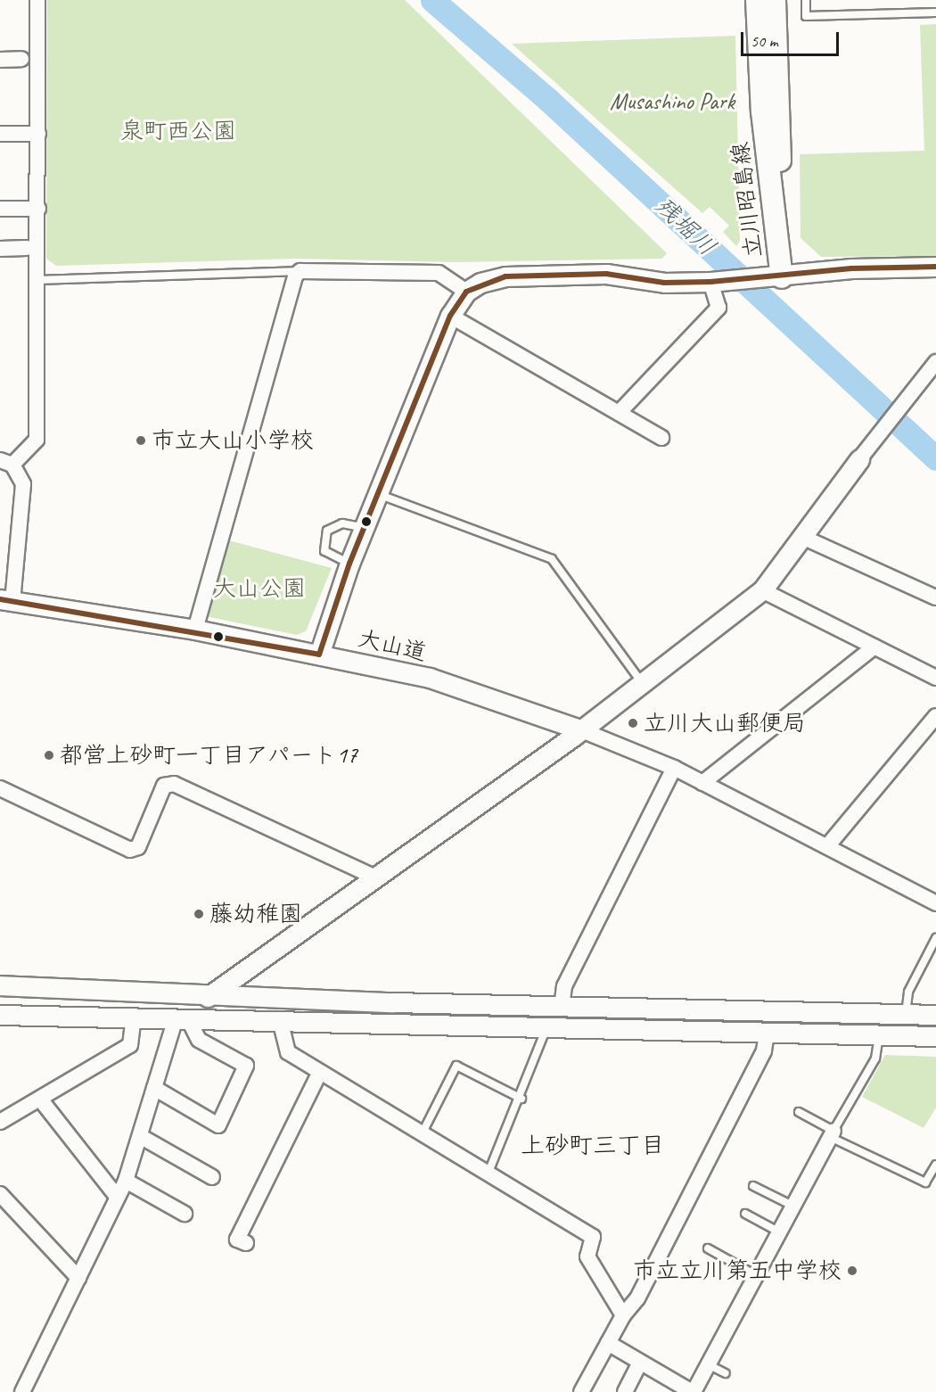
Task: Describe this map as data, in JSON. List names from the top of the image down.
{
  "streets": {
    "main road": ["立川昭島線"],
    "street": ["大山道"]
  },
  "districts": ["上砂町三丁目"],
  "water": ["残堀川"],
  "parks": ["Musashino Park", "泉町西公園", "大山公園"],
  "places": [
    "市立大山小学校",
    "立川大山郵便局",
    "都営上砂町一丁目アパート17",
    "藤幼稚園",
    "市立立川第五中学校"
  ],
  "scale_bar": "50 m"
}
